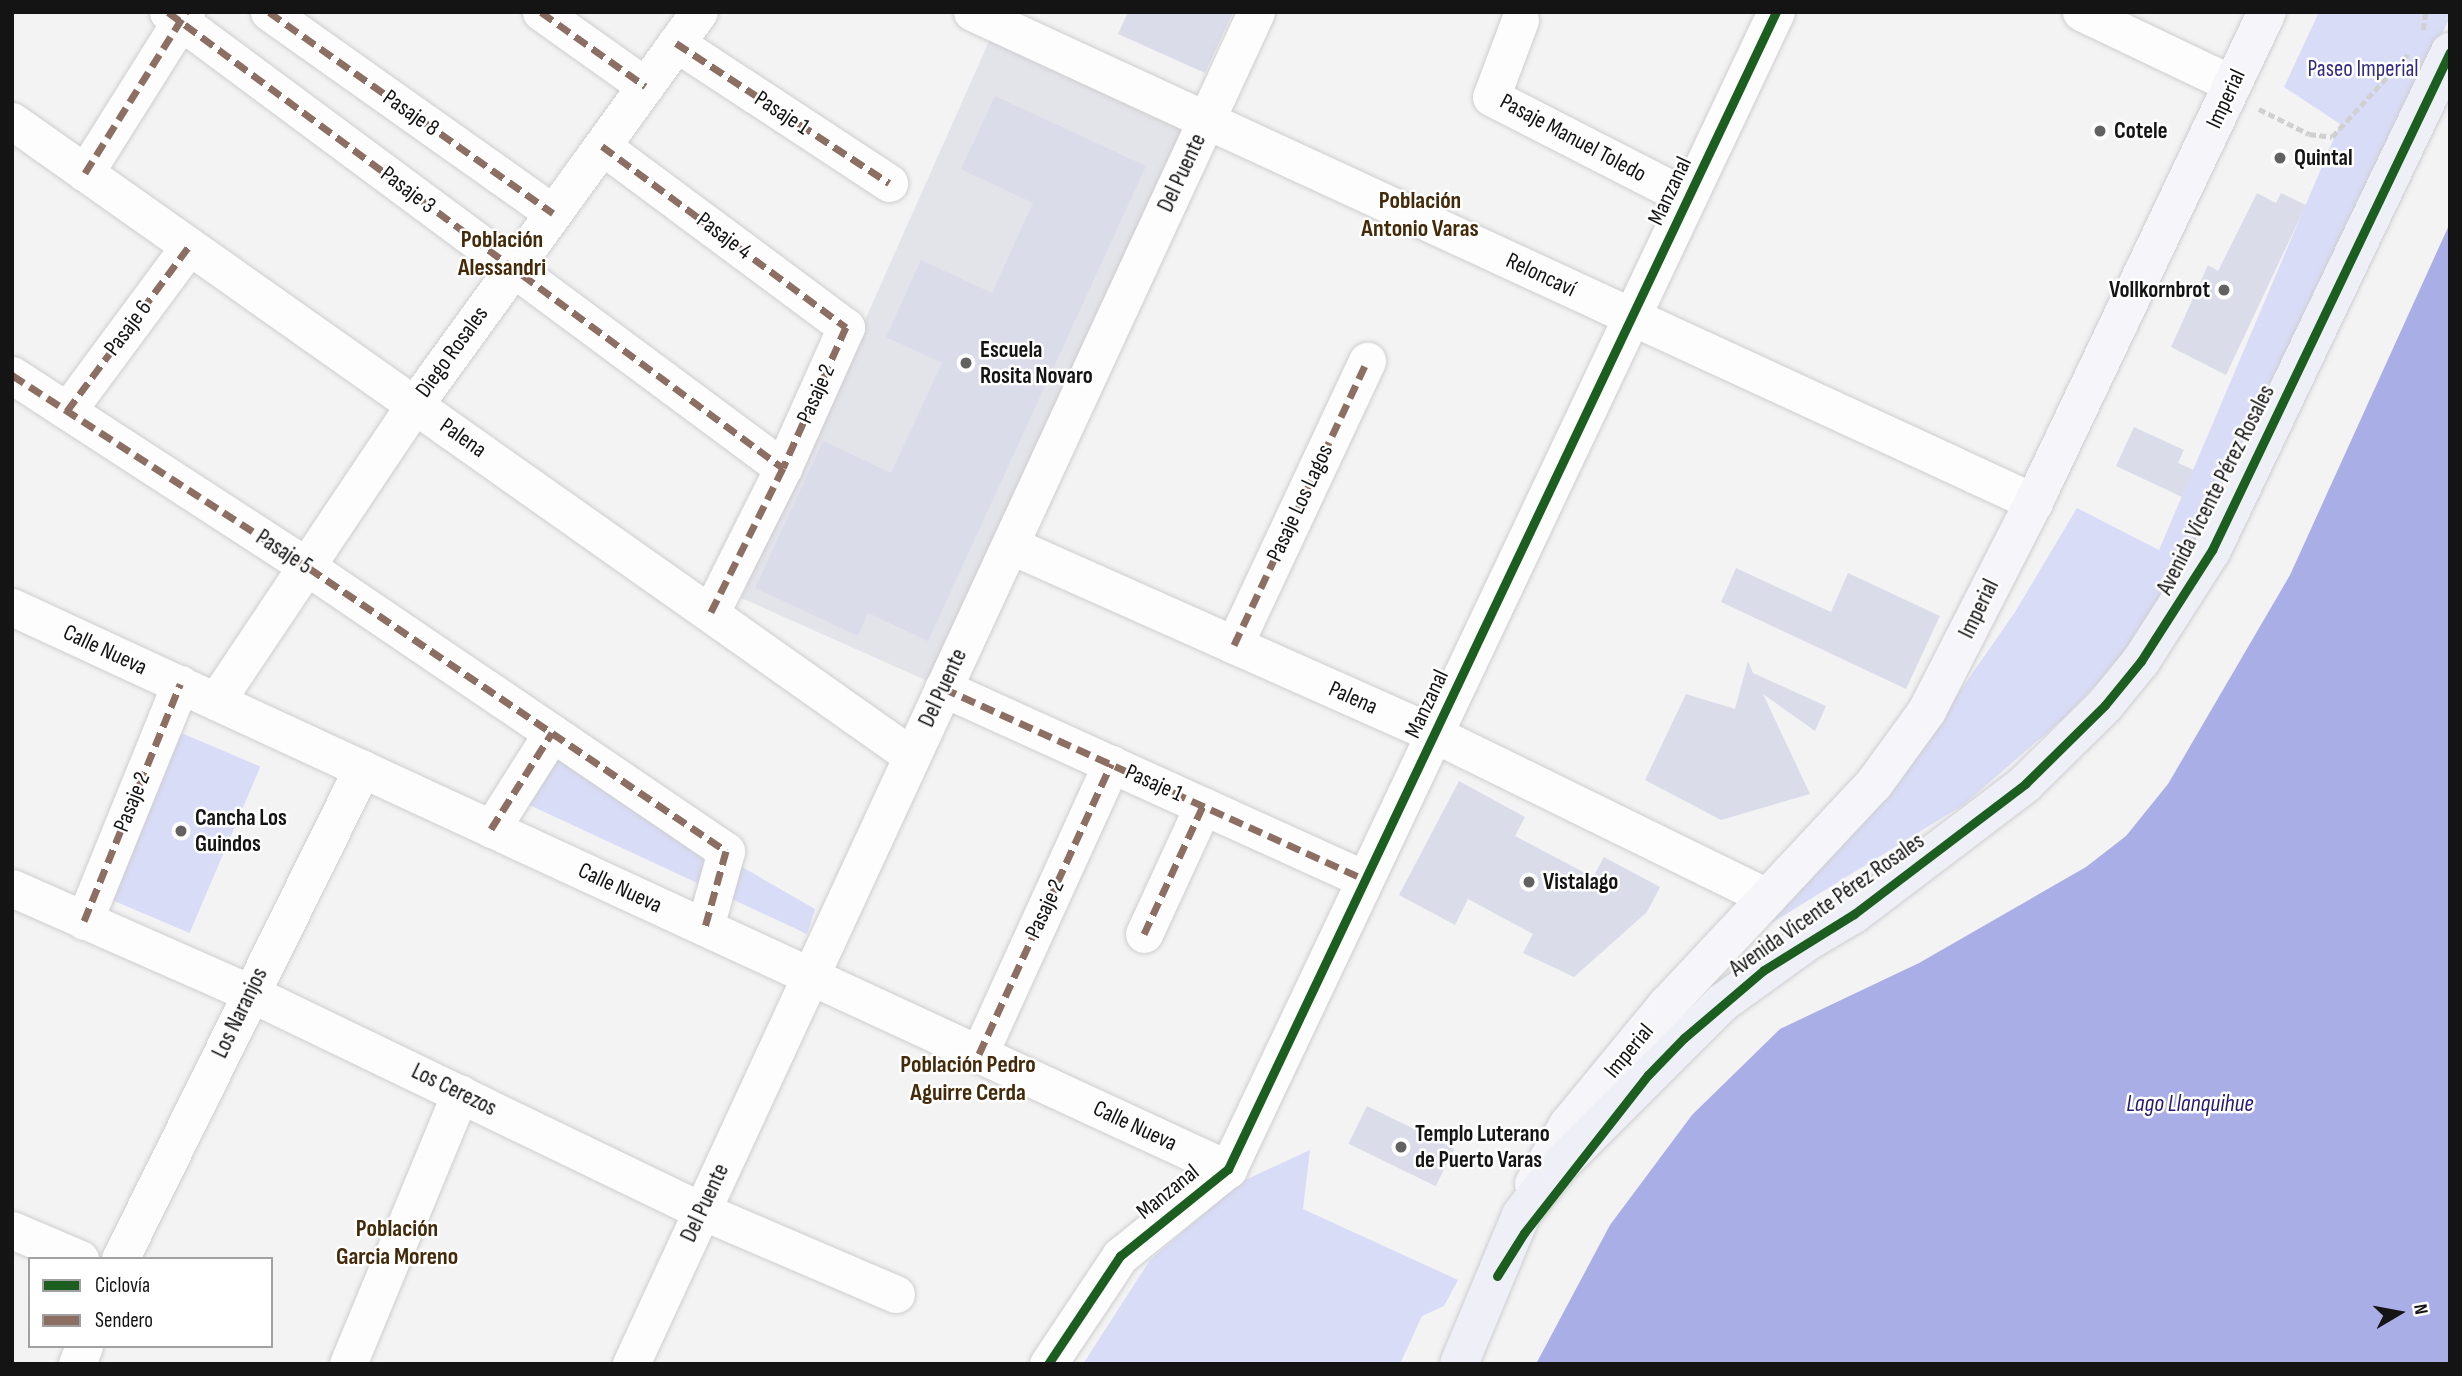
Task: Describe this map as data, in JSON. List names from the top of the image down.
{
  "streets": {
    "main road": ["Avenida Vicente Pérez Rosales"],
    "street": [
      "Imperial",
      "Pasaje 8",
      "Pasaje 1",
      "Pasaje Manuel Toledo",
      "Del Puente",
      "Pasaje 3",
      "Manzanal",
      "Pasaje 4",
      "Reloncaví",
      "Pasaje 6",
      "Diego Rosales",
      "Pasaje 2",
      "Palena",
      "Pasaje Los Lagos",
      "Pasaje 5",
      "Calle Nueva",
      "Los Naranjos",
      "Los Cerezos"
    ]
  },
  "crossings": [
    ["Imperial", "Reloncaví"],
    ["Imperial", "Palena"],
    ["Imperial", "Avenida Vicente Pérez Rosales"],
    ["Pasaje 8", "Diego Rosales"],
    ["Pasaje 1", "Del Puente"],
    ["Pasaje 1", "Manzanal"],
    ["Pasaje 1", "Diego Rosales"],
    ["Pasaje 1", "Pasaje 2"],
    ["Pasaje Manuel Toledo", "Manzanal"],
    ["Del Puente", "Reloncaví"],
    ["Del Puente", "Palena"],
    ["Del Puente", "Calle Nueva"],
    ["Del Puente", "Los Cerezos"],
    ["Pasaje 3", "Diego Rosales"],
    ["Pasaje 3", "Pasaje 2"],
    ["Manzanal", "Reloncaví"],
    ["Manzanal", "Palena"],
    ["Manzanal", "Calle Nueva"],
    ["Pasaje 4", "Diego Rosales"],
    ["Pasaje 4", "Pasaje 2"],
    ["Pasaje 6", "Palena"],
    ["Pasaje 6", "Pasaje 5"],
    ["Diego Rosales", "Palena"],
    ["Diego Rosales", "Pasaje 5"],
    ["Diego Rosales", "Calle Nueva"],
    ["Pasaje 2", "Palena"],
    ["Pasaje 2", "Calle Nueva"],
    ["Pasaje 2", "Los Cerezos"],
    ["Palena", "Pasaje Los Lagos"],
    ["Pasaje 5", "Calle Nueva"],
    ["Calle Nueva", "Los Naranjos"],
    ["Los Naranjos", "Los Cerezos"]
  ],
  "districts": [
    "Población Antonio Varas",
    "Población Alessandri",
    "Población Pedro Aguirre Cerda",
    "Población Garcia Moreno"
  ],
  "water": ["Lago Llanquihue"],
  "parks": ["Paseo Imperial"],
  "places": [
    "Cotele",
    "Quintal",
    "Vollkornbrot",
    "Escuela Rosita Novaro",
    "Cancha Los Guindos",
    "Vistalago",
    "Templo Luterano de Puerto Varas"
  ],
  "legend": ["Ciclovía", "Sendero"],
  "north": "right"
}
